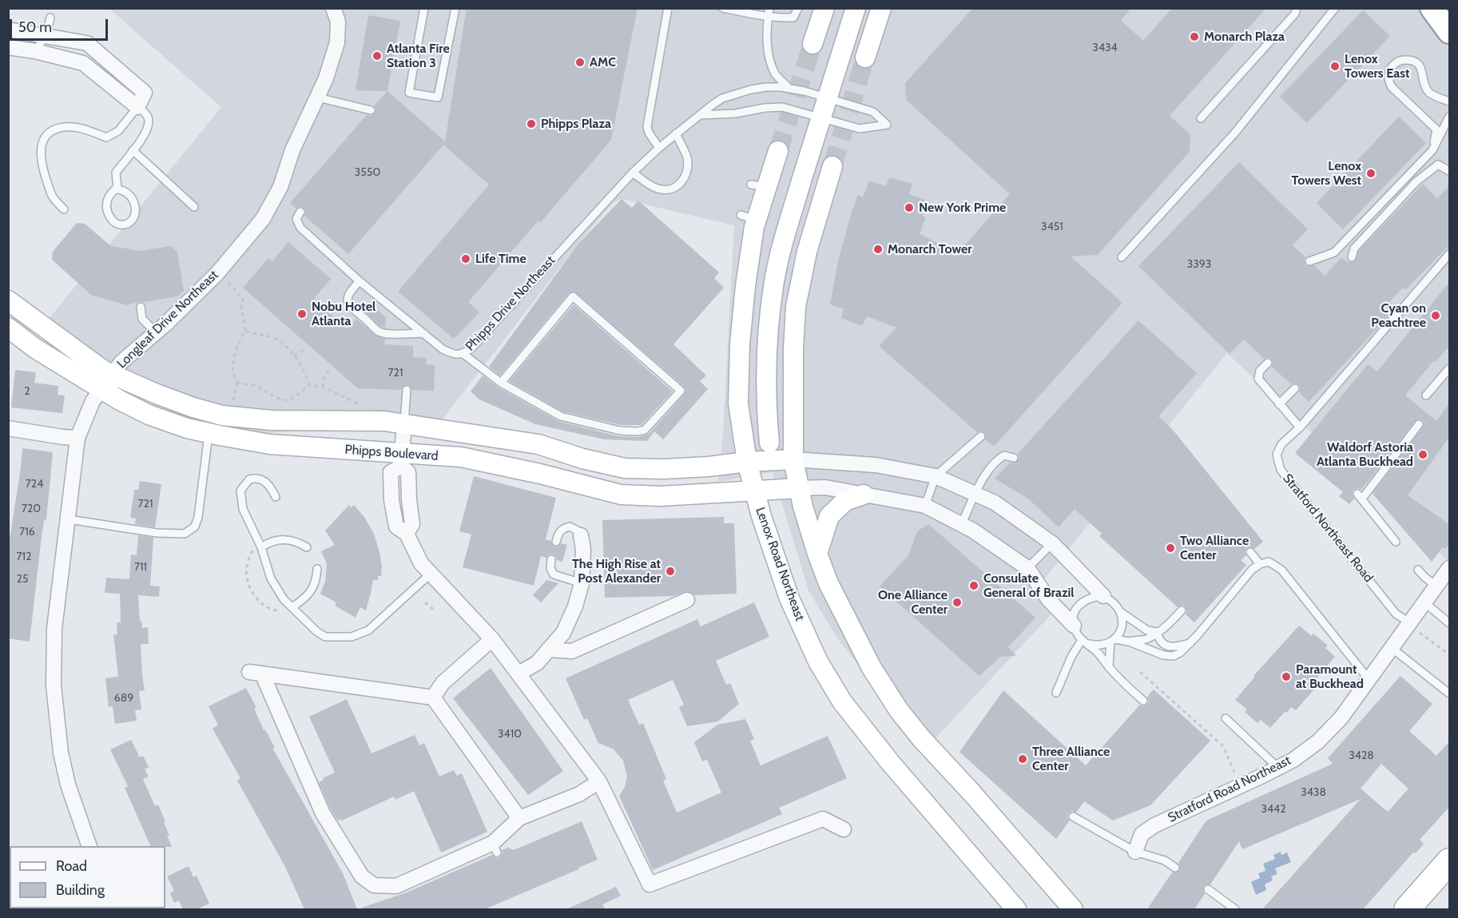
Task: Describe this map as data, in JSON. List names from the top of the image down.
{
  "streets": {
    "main road": ["Phipps Boulevard", "Lenox Road Northeast"],
    "street": ["Longleaf Drive Northeast", "Stratford Road Northeast"],
    "lane": ["Phipps Drive Northeast", "Stratford Northeast Road"]
  },
  "crossings": [
    ["Longleaf Drive Northeast", "Phipps Boulevard"],
    ["Phipps Boulevard", "Lenox Road Northeast"],
    ["Stratford Northeast Road", "Stratford Road Northeast"]
  ],
  "places": [
    "Monarch Plaza",
    "Atlanta Fire Station 3",
    "AMC",
    "Lenox Towers East",
    "Phipps Plaza",
    "Lenox Towers West",
    "New York Prime",
    "Monarch Tower",
    "Life Time",
    "Nobu Hotel Atlanta",
    "Cyan on Peachtree",
    "Waldorf Astoria Atlanta Buckhead",
    "Two Alliance Center",
    "The High Rise at Post Alexander",
    "Consulate General of Brazil",
    "One Alliance Center",
    "Paramount at Buckhead",
    "Three Alliance Center"
  ],
  "house_numbers": [
    "3434",
    "3550",
    "3451",
    "3393",
    "721",
    "2",
    "724",
    "721",
    "720",
    "716",
    "712",
    "711",
    "25",
    "689",
    "3410",
    "3428",
    "3438",
    "3442"
  ],
  "legend": ["Road", "Building"],
  "scale_bar": "50 m"
}
